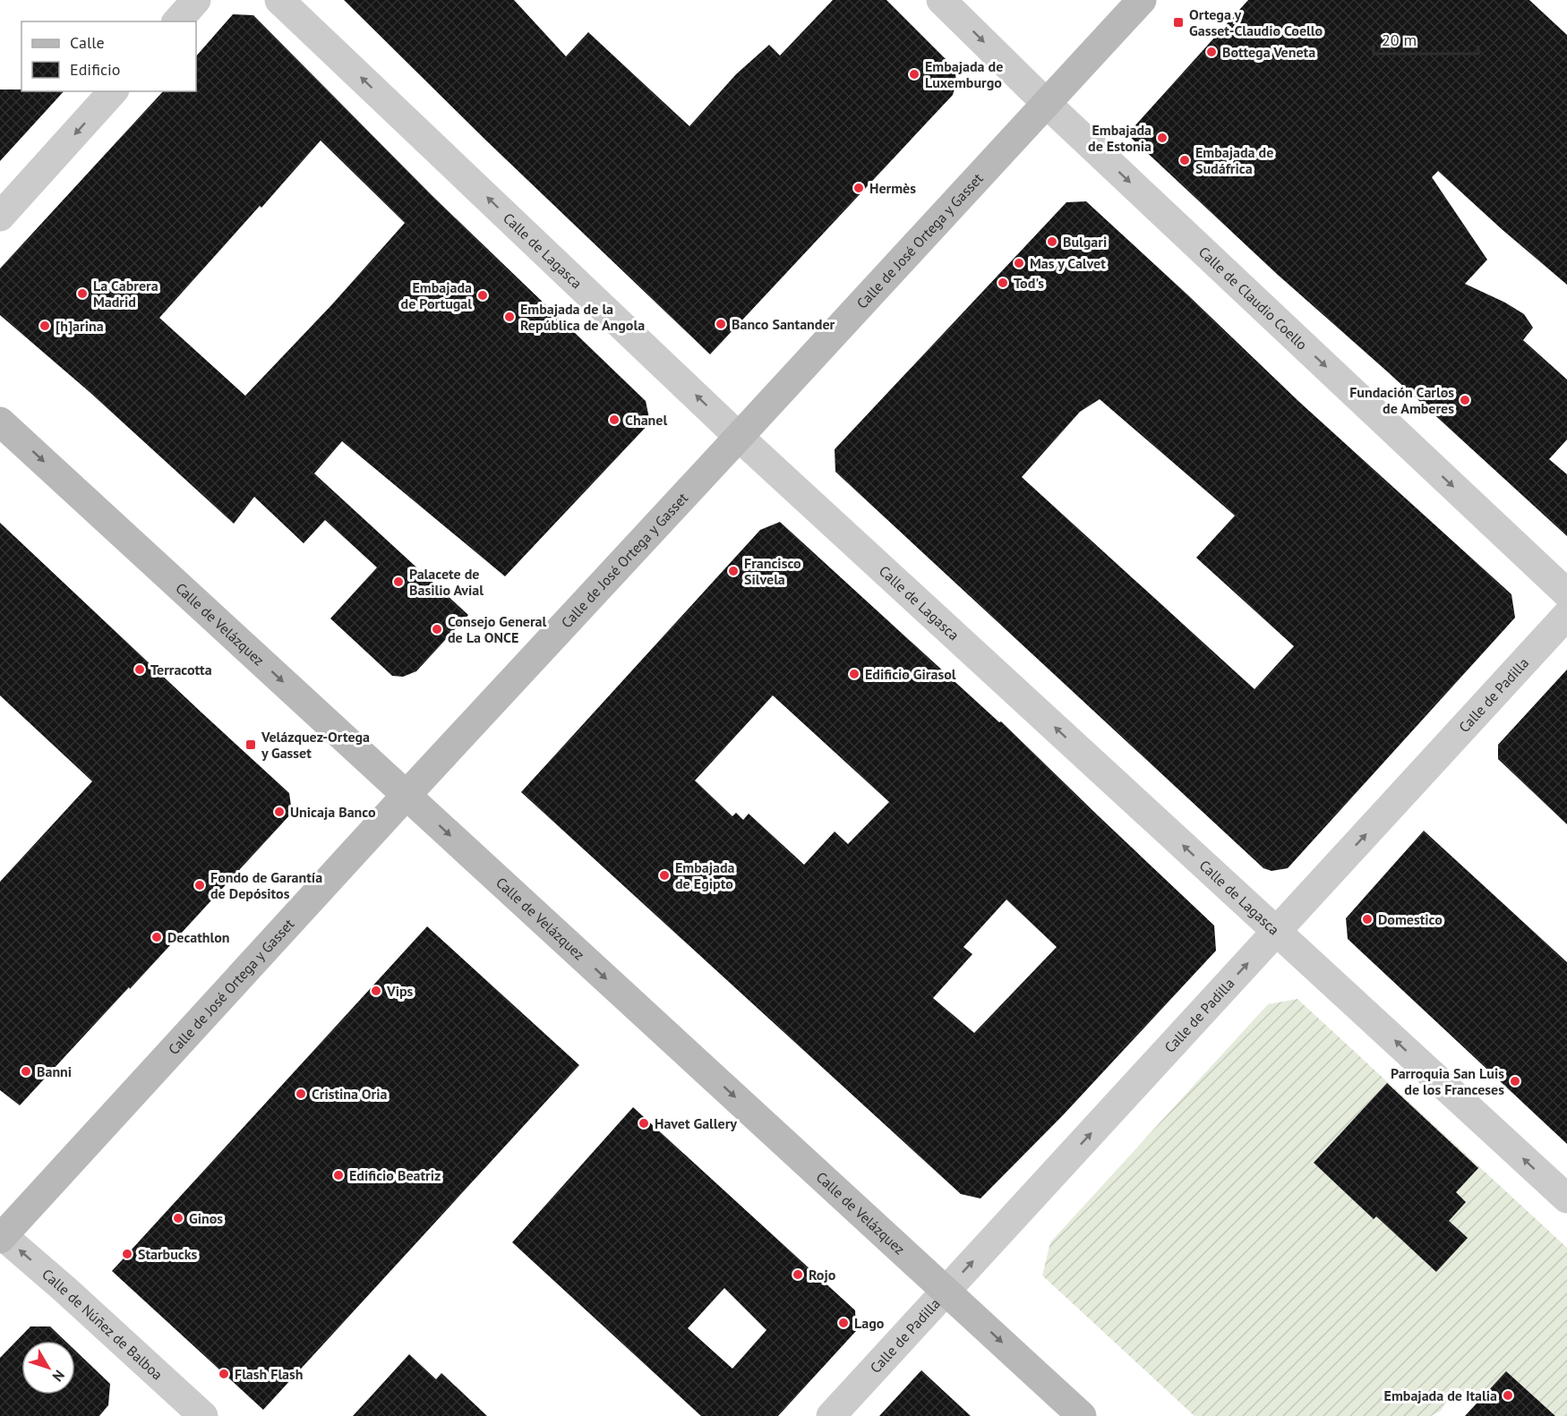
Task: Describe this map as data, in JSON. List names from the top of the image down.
{
  "streets": {
    "street": [
      "Calle de José Ortega y Gasset",
      "Calle de Lagasca",
      "Calle de Claudio Coello",
      "Calle de Velázquez",
      "Calle de Padilla",
      "Calle de Núñez de Balboa"
    ]
  },
  "crossings": [
    ["Calle de José Ortega y Gasset", "Calle de Lagasca"],
    ["Calle de José Ortega y Gasset", "Calle de Claudio Coello"],
    ["Calle de José Ortega y Gasset", "Calle de Velázquez"],
    ["Calle de José Ortega y Gasset", "Calle de Núñez de Balboa"],
    ["Calle de Lagasca", "Calle de Padilla"],
    ["Calle de Velázquez", "Calle de Padilla"]
  ],
  "one_way": [
    "Calle de Lagasca",
    "Calle de Claudio Coello",
    "Calle de Velázquez",
    "Calle de Padilla",
    "Calle de Núñez de Balboa"
  ],
  "places": {
    "transit": ["Ortega y Gasset-Claudio Coello", "Velázquez-Ortega y Gasset"],
    "other": [
      "Bottega Veneta",
      "Embajada de Luxemburgo",
      "Embajada de Estonia",
      "Embajada de Sudáfrica",
      "Hermès",
      "Bulgari",
      "Mas y Calvet",
      "Tod's",
      "La Cabrera Madrid",
      "Embajada de Portugal",
      "Embajada de la República de Angola",
      "Banco Santander",
      "[h]arina",
      "Fundación Carlos de Amberes",
      "Chanel",
      "Francisco Silvela",
      "Palacete de Basilio Avial",
      "Consejo General de La ONCE",
      "Terracotta",
      "Edificio Girasol",
      "Unicaja Banco",
      "Embajada de Egipto",
      "Fondo de Garantía de Depósitos",
      "Domestico",
      "Decathlon",
      "Vips",
      "Banni",
      "Parroquia San Luis de los Franceses",
      "Cristina Oria",
      "Havet Gallery",
      "Edificio Beatriz",
      "Ginos",
      "Starbucks",
      "Rojo",
      "Lago",
      "Flash Flash",
      "Embajada de Italia"
    ]
  },
  "legend": ["Calle", "Edificio"],
  "scale_bar": "20 m",
  "north": "bottom right"
}
